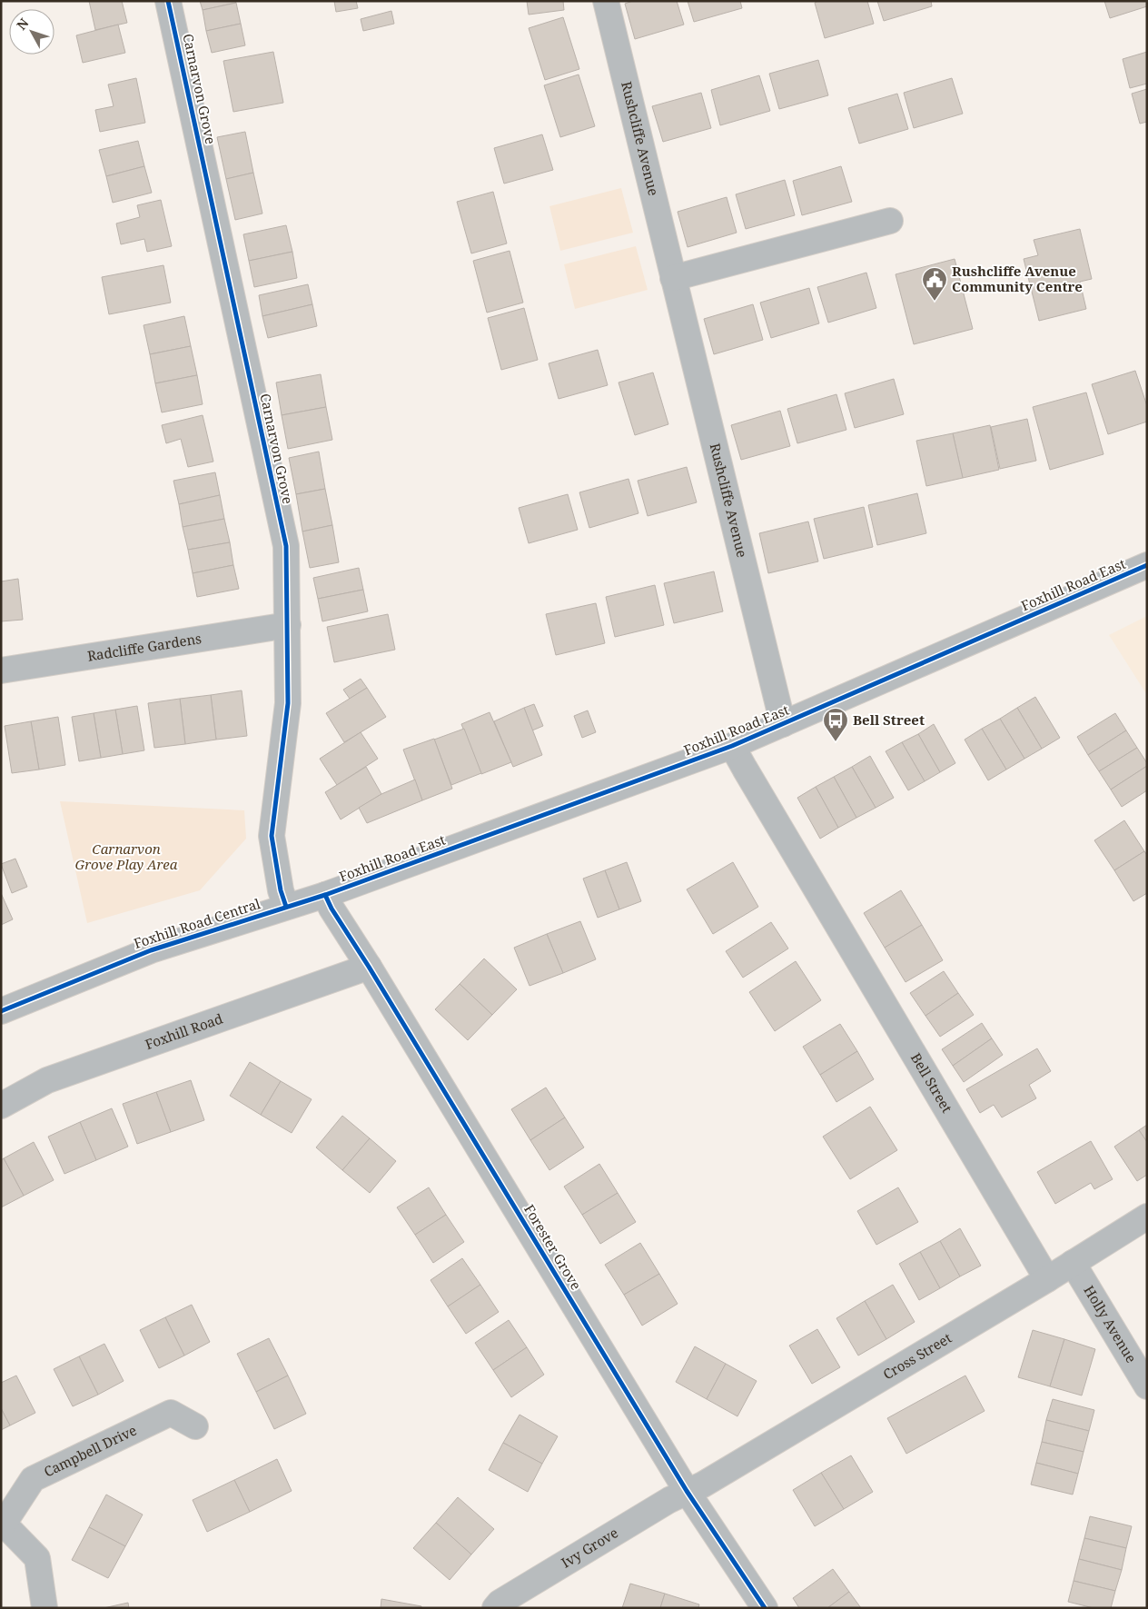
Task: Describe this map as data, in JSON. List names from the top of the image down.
{
  "streets": {
    "street": [
      "Carnarvon Grove",
      "Rushcliffe Avenue",
      "Foxhill Road East",
      "Radcliffe Gardens",
      "Foxhill Road Central",
      "Foxhill Road",
      "Bell Street",
      "Forester Grove",
      "Holly Avenue",
      "Cross Street",
      "Campbell Drive",
      "Ivy Grove"
    ]
  },
  "crossings": [
    ["Carnarvon Grove", "Radcliffe Gardens"],
    ["Carnarvon Grove", "Foxhill Road Central"],
    ["Rushcliffe Avenue", "Foxhill Road East"],
    ["Foxhill Road East", "Foxhill Road Central"],
    ["Foxhill Road East", "Bell Street"],
    ["Foxhill Road East", "Forester Grove"],
    ["Foxhill Road Central", "Forester Grove"],
    ["Foxhill Road", "Forester Grove"],
    ["Bell Street", "Cross Street"],
    ["Forester Grove", "Cross Street"],
    ["Forester Grove", "Ivy Grove"],
    ["Holly Avenue", "Cross Street"],
    ["Cross Street", "Ivy Grove"]
  ],
  "parks": ["Carnarvon Grove Play Area"],
  "places": {
    "public building": ["Rushcliffe Avenue Community Centre"],
    "bus stop": ["Bell Street"]
  },
  "north": "top left"
}
